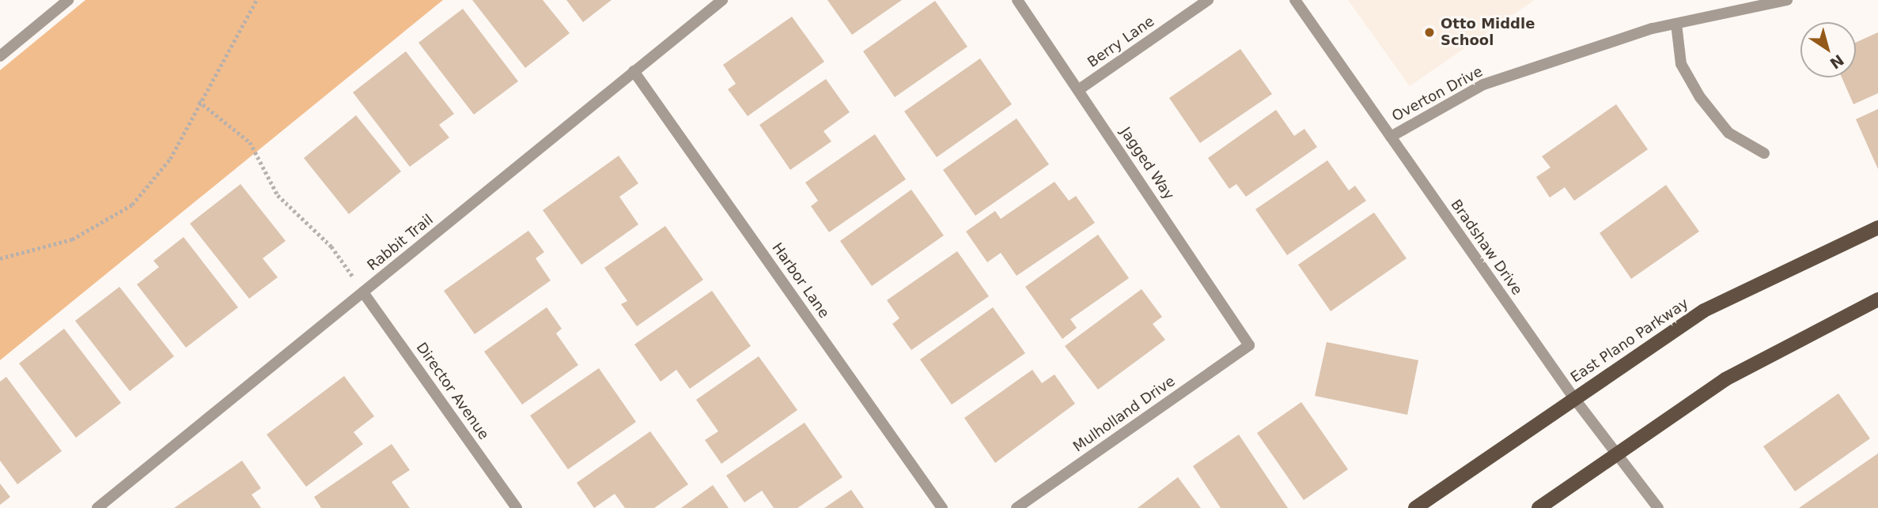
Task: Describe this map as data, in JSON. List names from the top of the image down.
{
  "streets": {
    "main road": ["East Plano Parkway"],
    "street": [
      "Berry Lane",
      "Overton Drive",
      "Jagged Way",
      "Rabbit Trail",
      "Bradshaw Drive",
      "Harbor Lane",
      "Director Avenue",
      "Mulholland Drive"
    ]
  },
  "crossings": [
    ["Berry Lane", "Jagged Way"],
    ["Overton Drive", "Bradshaw Drive"],
    ["Jagged Way", "Mulholland Drive"],
    ["Rabbit Trail", "Harbor Lane"],
    ["Rabbit Trail", "Director Avenue"],
    ["Bradshaw Drive", "East Plano Parkway"]
  ],
  "places": ["Otto Middle School"],
  "north": "bottom right"
}
